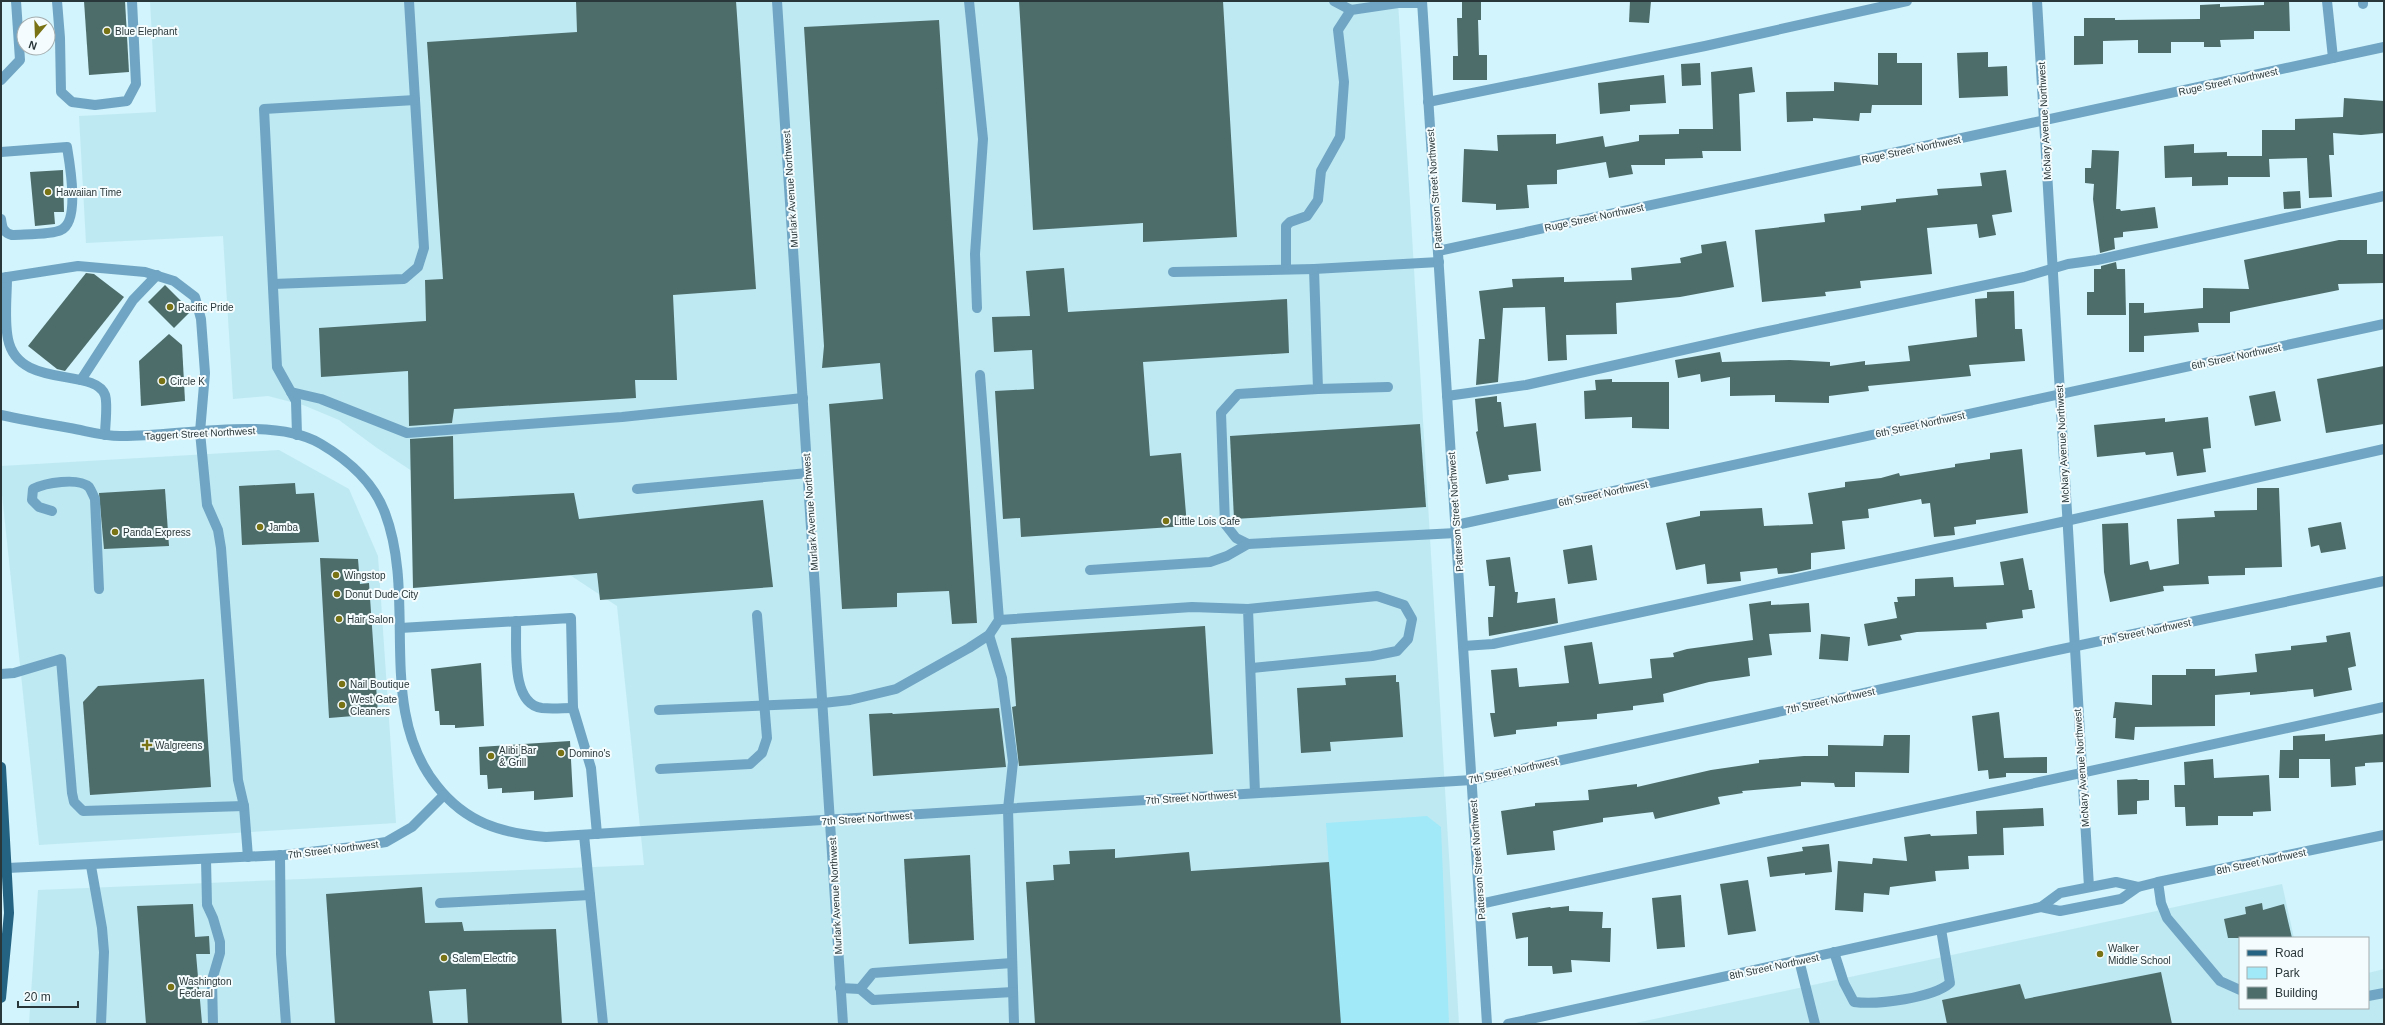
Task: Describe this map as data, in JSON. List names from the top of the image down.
{
  "streets": {
    "street": [
      "Ruge Street Northwest",
      "McNary Avenue Northwest",
      "Murlark Avenue Northwest",
      "Patterson Street Northwest",
      "6th Street Northwest",
      "Taggert Street Northwest",
      "7th Street Northwest",
      "8th Street Northwest"
    ]
  },
  "crossings": [
    ["Ruge Street Northwest", "McNary Avenue Northwest"],
    ["Ruge Street Northwest", "Patterson Street Northwest"],
    ["McNary Avenue Northwest", "6th Street Northwest"],
    ["McNary Avenue Northwest", "7th Street Northwest"],
    ["McNary Avenue Northwest", "8th Street Northwest"],
    ["Murlark Avenue Northwest", "7th Street Northwest"],
    ["Patterson Street Northwest", "6th Street Northwest"],
    ["Patterson Street Northwest", "7th Street Northwest"],
    ["Taggert Street Northwest", "7th Street Northwest"]
  ],
  "places": {
    "other": [
      "Blue Elephant",
      "Hawaiian Time",
      "Pacific Pride",
      "Circle K",
      "Little Lois Cafe",
      "Jamba",
      "Panda Express",
      "Wingstop",
      "Donut Dude City",
      "Hair Salon",
      "Nail Boutique",
      "West Gate Cleaners",
      "Domino's",
      "Alibi Bar & Grill",
      "Walker Middle School",
      "Salem Electric",
      "Washington Federal"
    ],
    "health": ["Walgreens"]
  },
  "legend": ["Road", "Park", "Building"],
  "scale_bar": "20 m",
  "north": "bottom"
}
